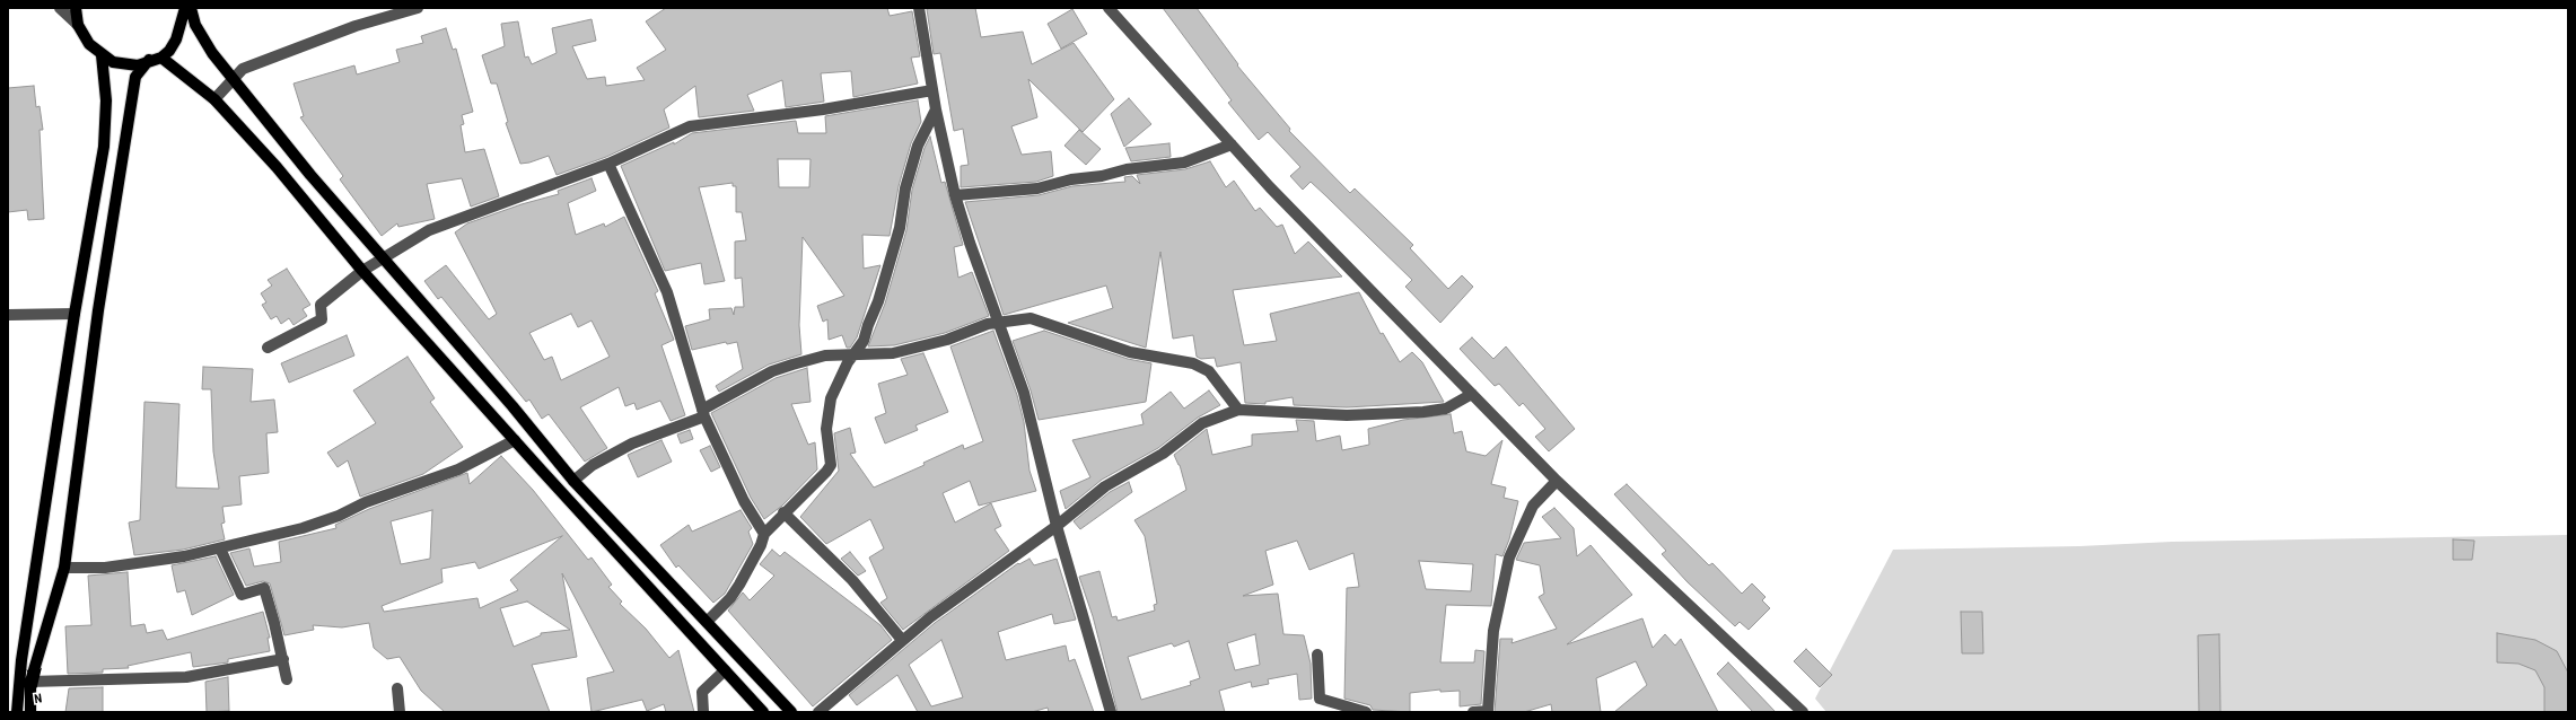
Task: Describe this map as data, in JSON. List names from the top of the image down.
{
  "north": "bottom"
}
